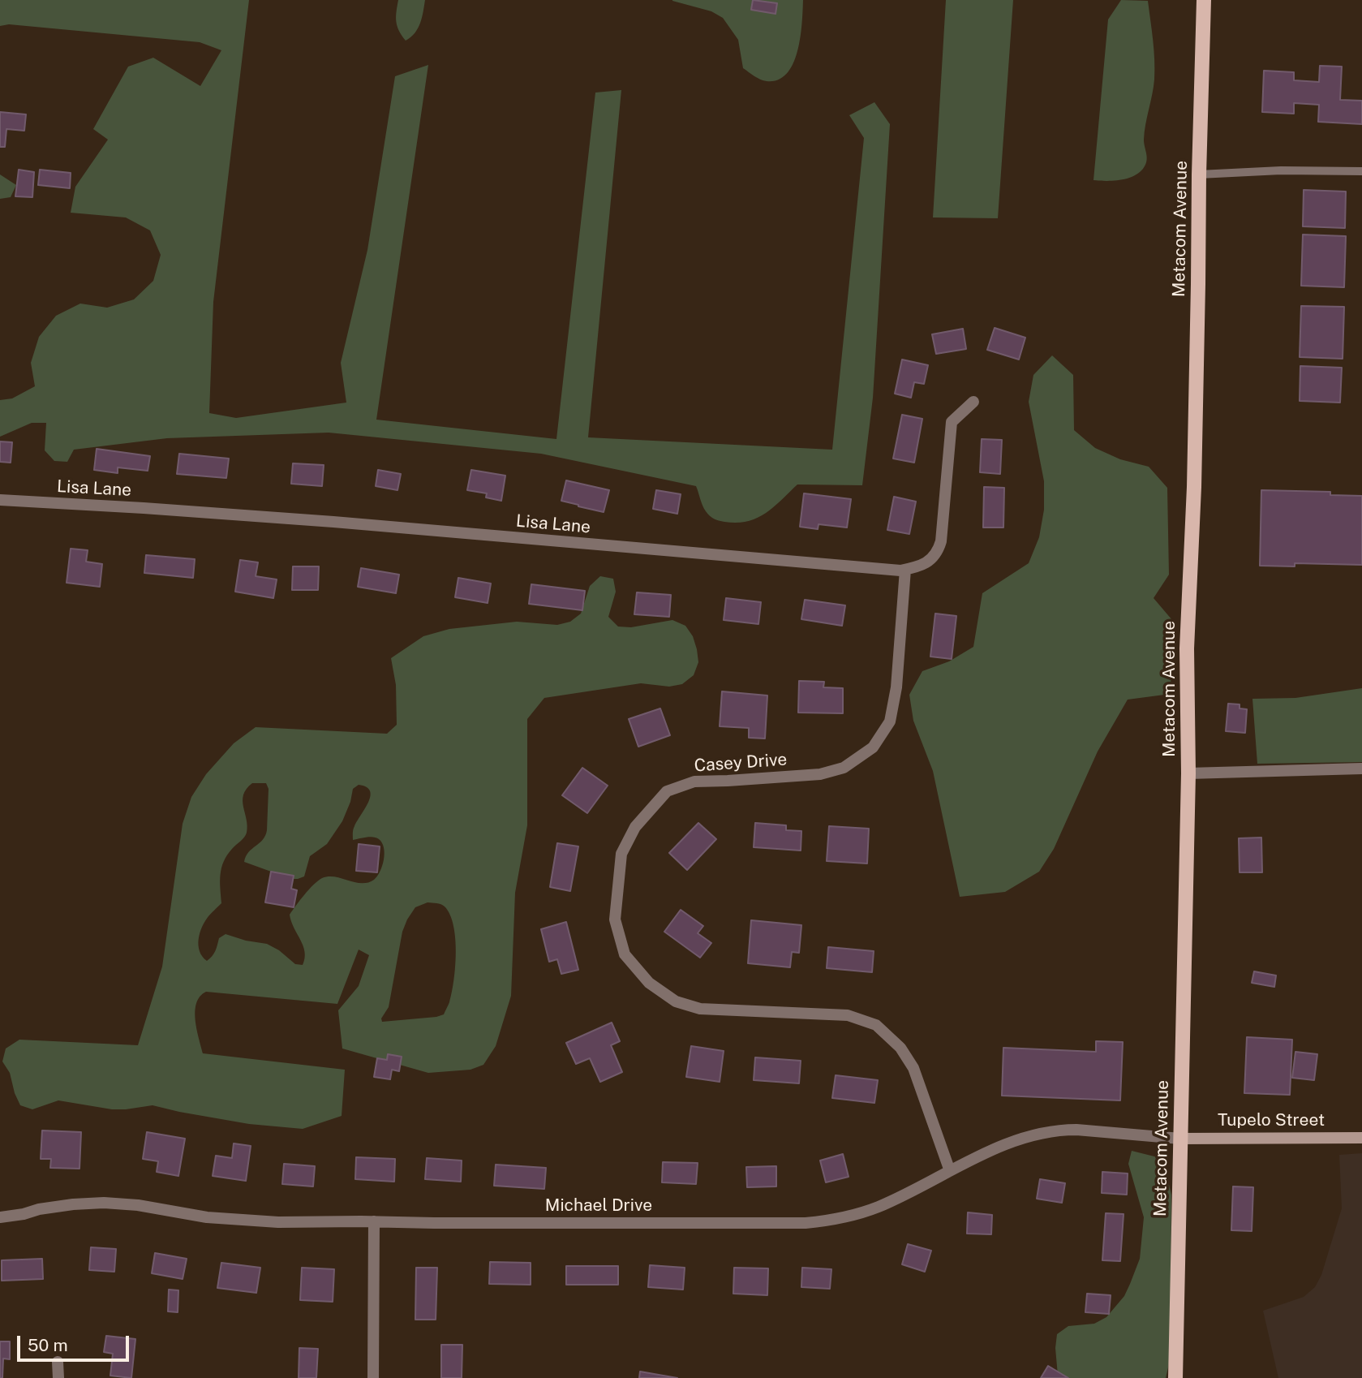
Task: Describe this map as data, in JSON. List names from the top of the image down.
{
  "streets": {
    "main road": ["Metacom Avenue", "Tupelo Street"],
    "street": ["Lisa Lane", "Casey Drive", "Michael Drive"]
  },
  "crossings": [
    ["Metacom Avenue", "Tupelo Street"],
    ["Metacom Avenue", "Michael Drive"],
    ["Lisa Lane", "Casey Drive"],
    ["Casey Drive", "Michael Drive"],
    ["Tupelo Street", "Michael Drive"]
  ],
  "scale_bar": "50 m"
}
